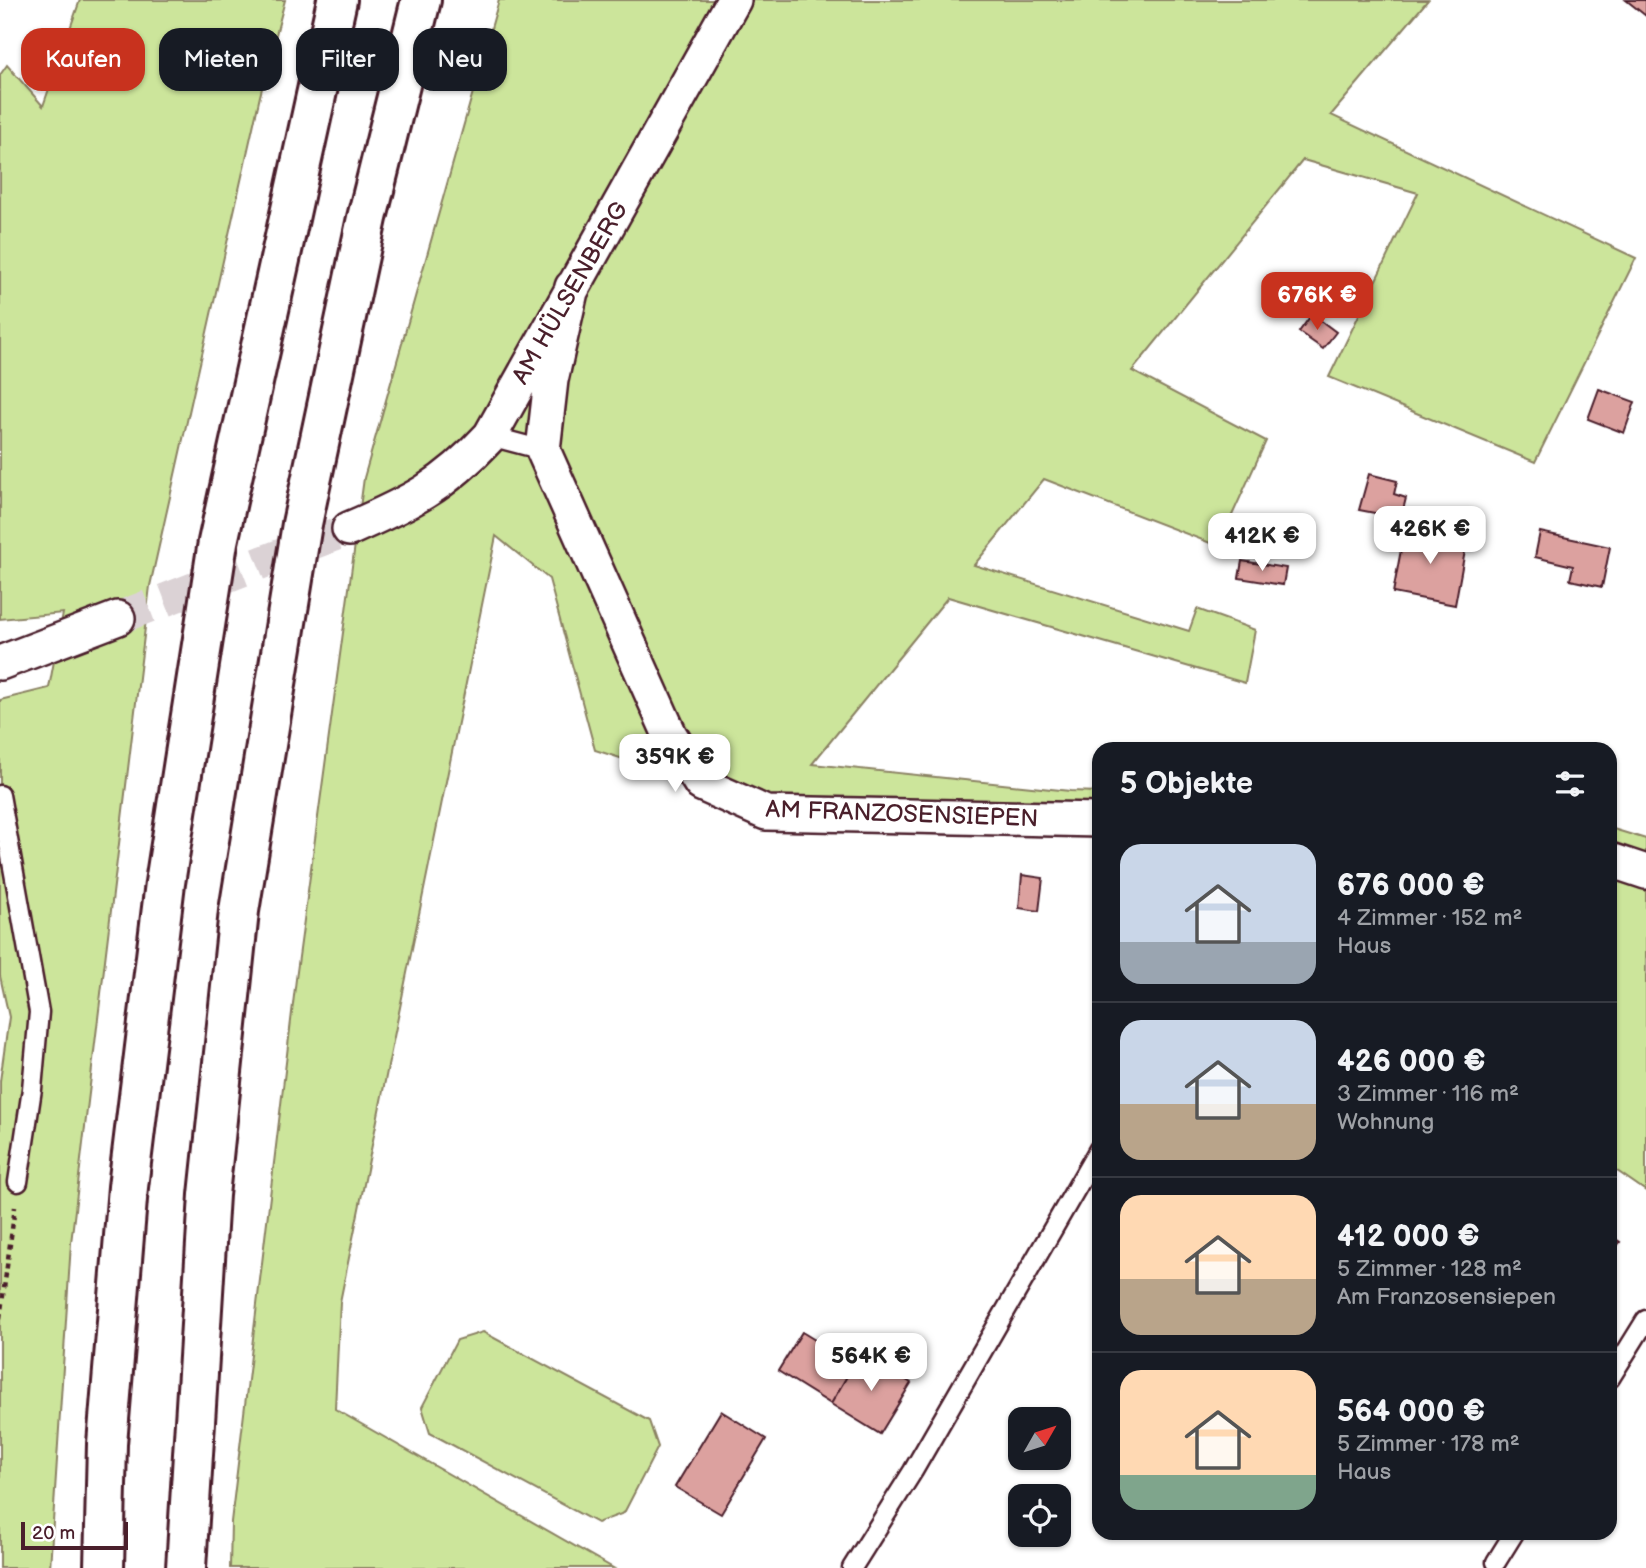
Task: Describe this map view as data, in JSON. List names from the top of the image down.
{
  "streets": {
    "street": ["AM HÜLSENBERG", "AM FRANZOSENSIEPEN"]
  },
  "scale_bar": "20 m",
  "north": "top right",
  "page": {
    "chip": [
      "Kaufen",
      "Mieten",
      "Filter",
      "Neu"
    ],
    "price": [
      "676K €",
      "426K €",
      "412K €",
      "359K €",
      "564K €"
    ],
    "heading": "5 Objekte",
    "list": [
      {
        "name": "676 000 €",
        "note": "4 Zimmer · 152 m² · Haus"
      },
      {
        "name": "426 000 €",
        "note": "3 Zimmer · 116 m² · Wohnung"
      },
      {
        "name": "412 000 €",
        "note": "5 Zimmer · 128 m² · Am Franzosensiepen"
      },
      {
        "name": "564 000 €",
        "note": "5 Zimmer · 178 m² · Haus"
      }
    ],
    "scale": "20 m"
  }
}
